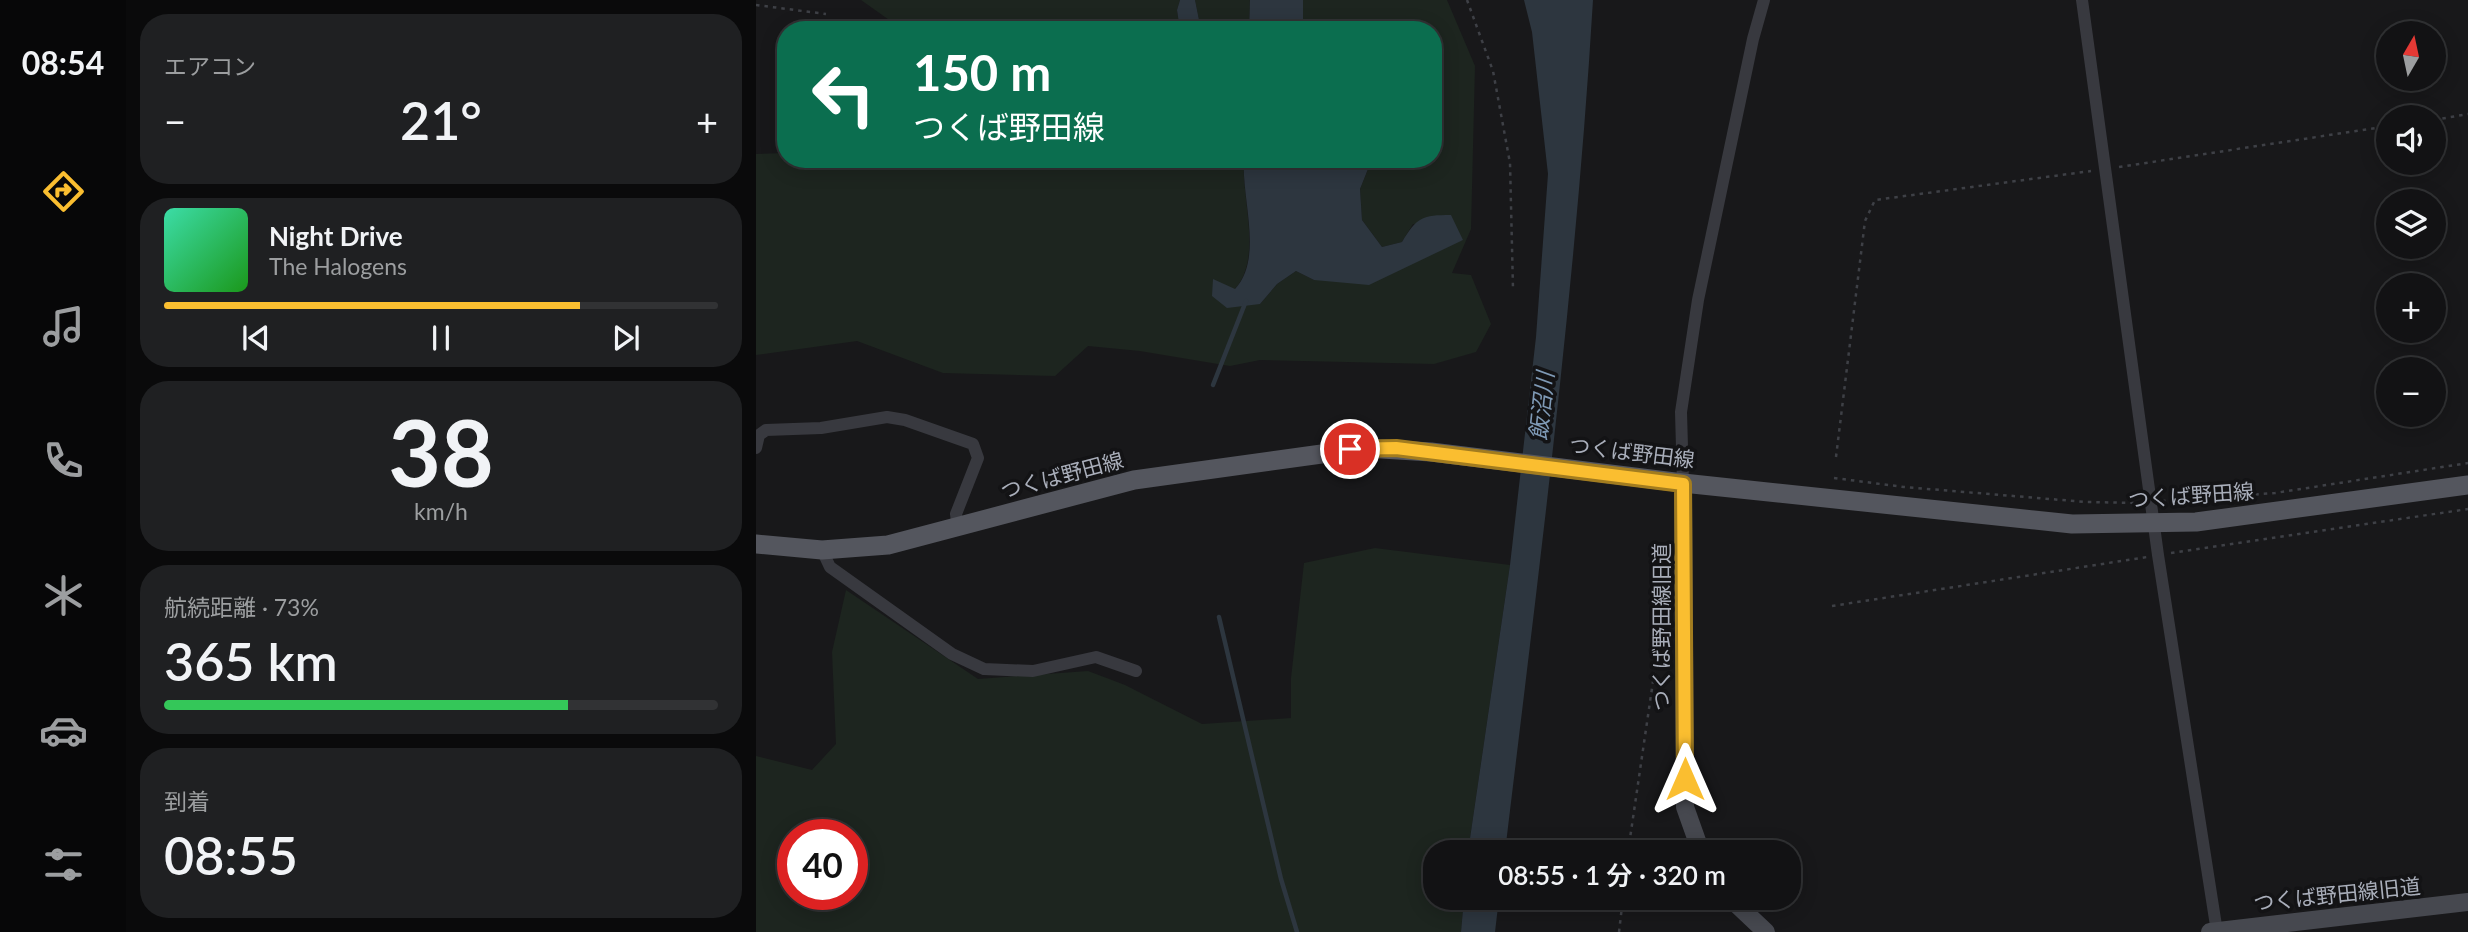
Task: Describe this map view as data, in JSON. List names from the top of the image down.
{
  "streets": {
    "main road": ["つくば野田線"],
    "street": ["つくば野田線旧道"]
  },
  "crossings": [
    ["つくば野田線", "つくば野田線旧道"]
  ],
  "water": ["飯沼川"],
  "north": "top",
  "page": {
    "tabs": "08:54",
    "tile": [
      "エアコン",
      ["38", "km/h"],
      ["航続距離 · 73%", "365 km"],
      ["到着", "08:55"]
    ],
    "map_buttons": ["+", "−"],
    "turn": ["150 m", "つくば野田線"],
    "heat": ["−", "21°", "+"],
    "song": ["Night Drive", "The Halogens"],
    "limit": "40",
    "trip": "08:55 · 1 分 · 320 m"
  }
}
